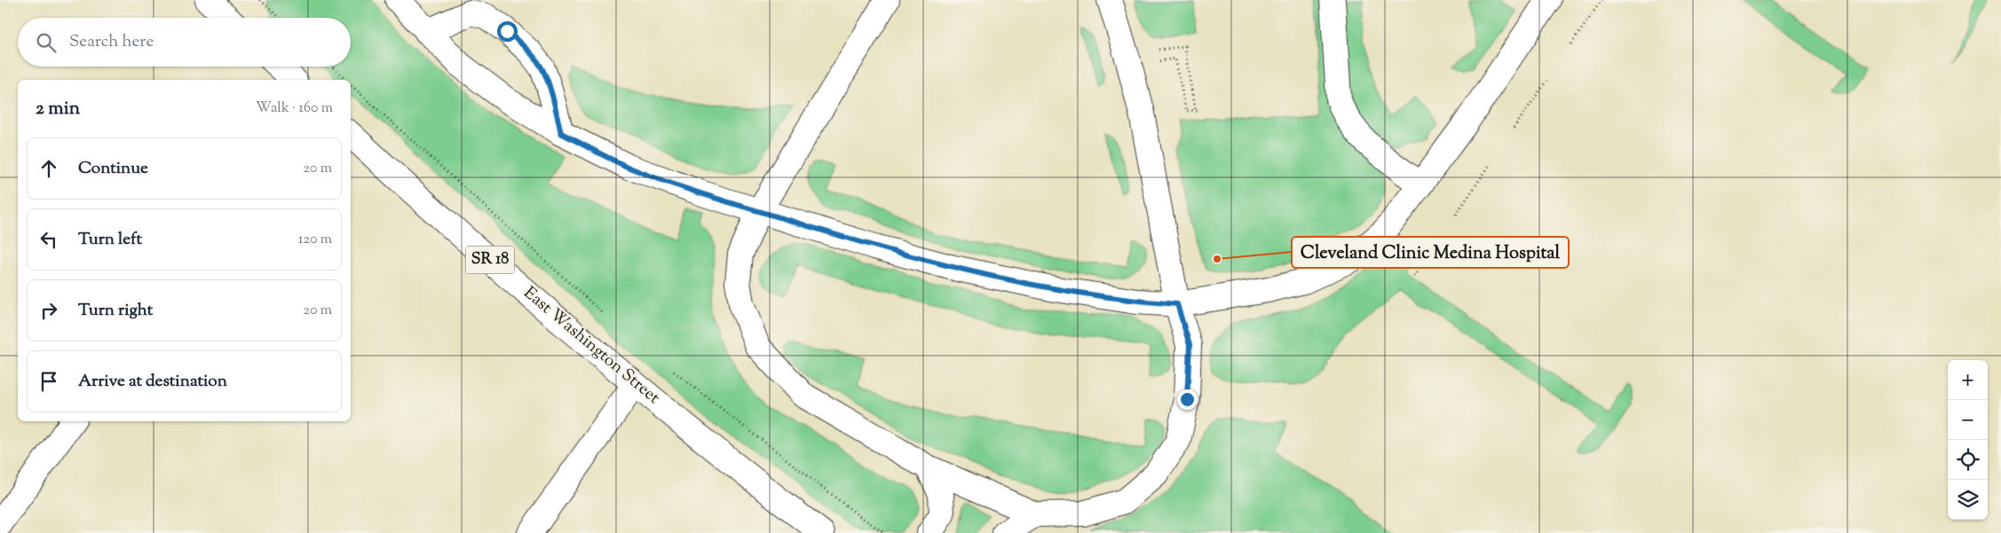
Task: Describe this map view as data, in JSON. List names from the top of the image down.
{
  "streets": {
    "main road": ["SR 18", "East Washington Street"]
  },
  "places": ["Cleveland Clinic Medina Hospital"],
  "page": {
    "search": "Search here",
    "heading": ["2 min", "Walk · 160 m"],
    "list": [
      ["Continue", "20 m"],
      ["Turn left", "120 m"],
      ["Turn right", "20 m"],
      "Arrive at destination"
    ],
    "map_buttons": ["+", "−"]
  }
}
